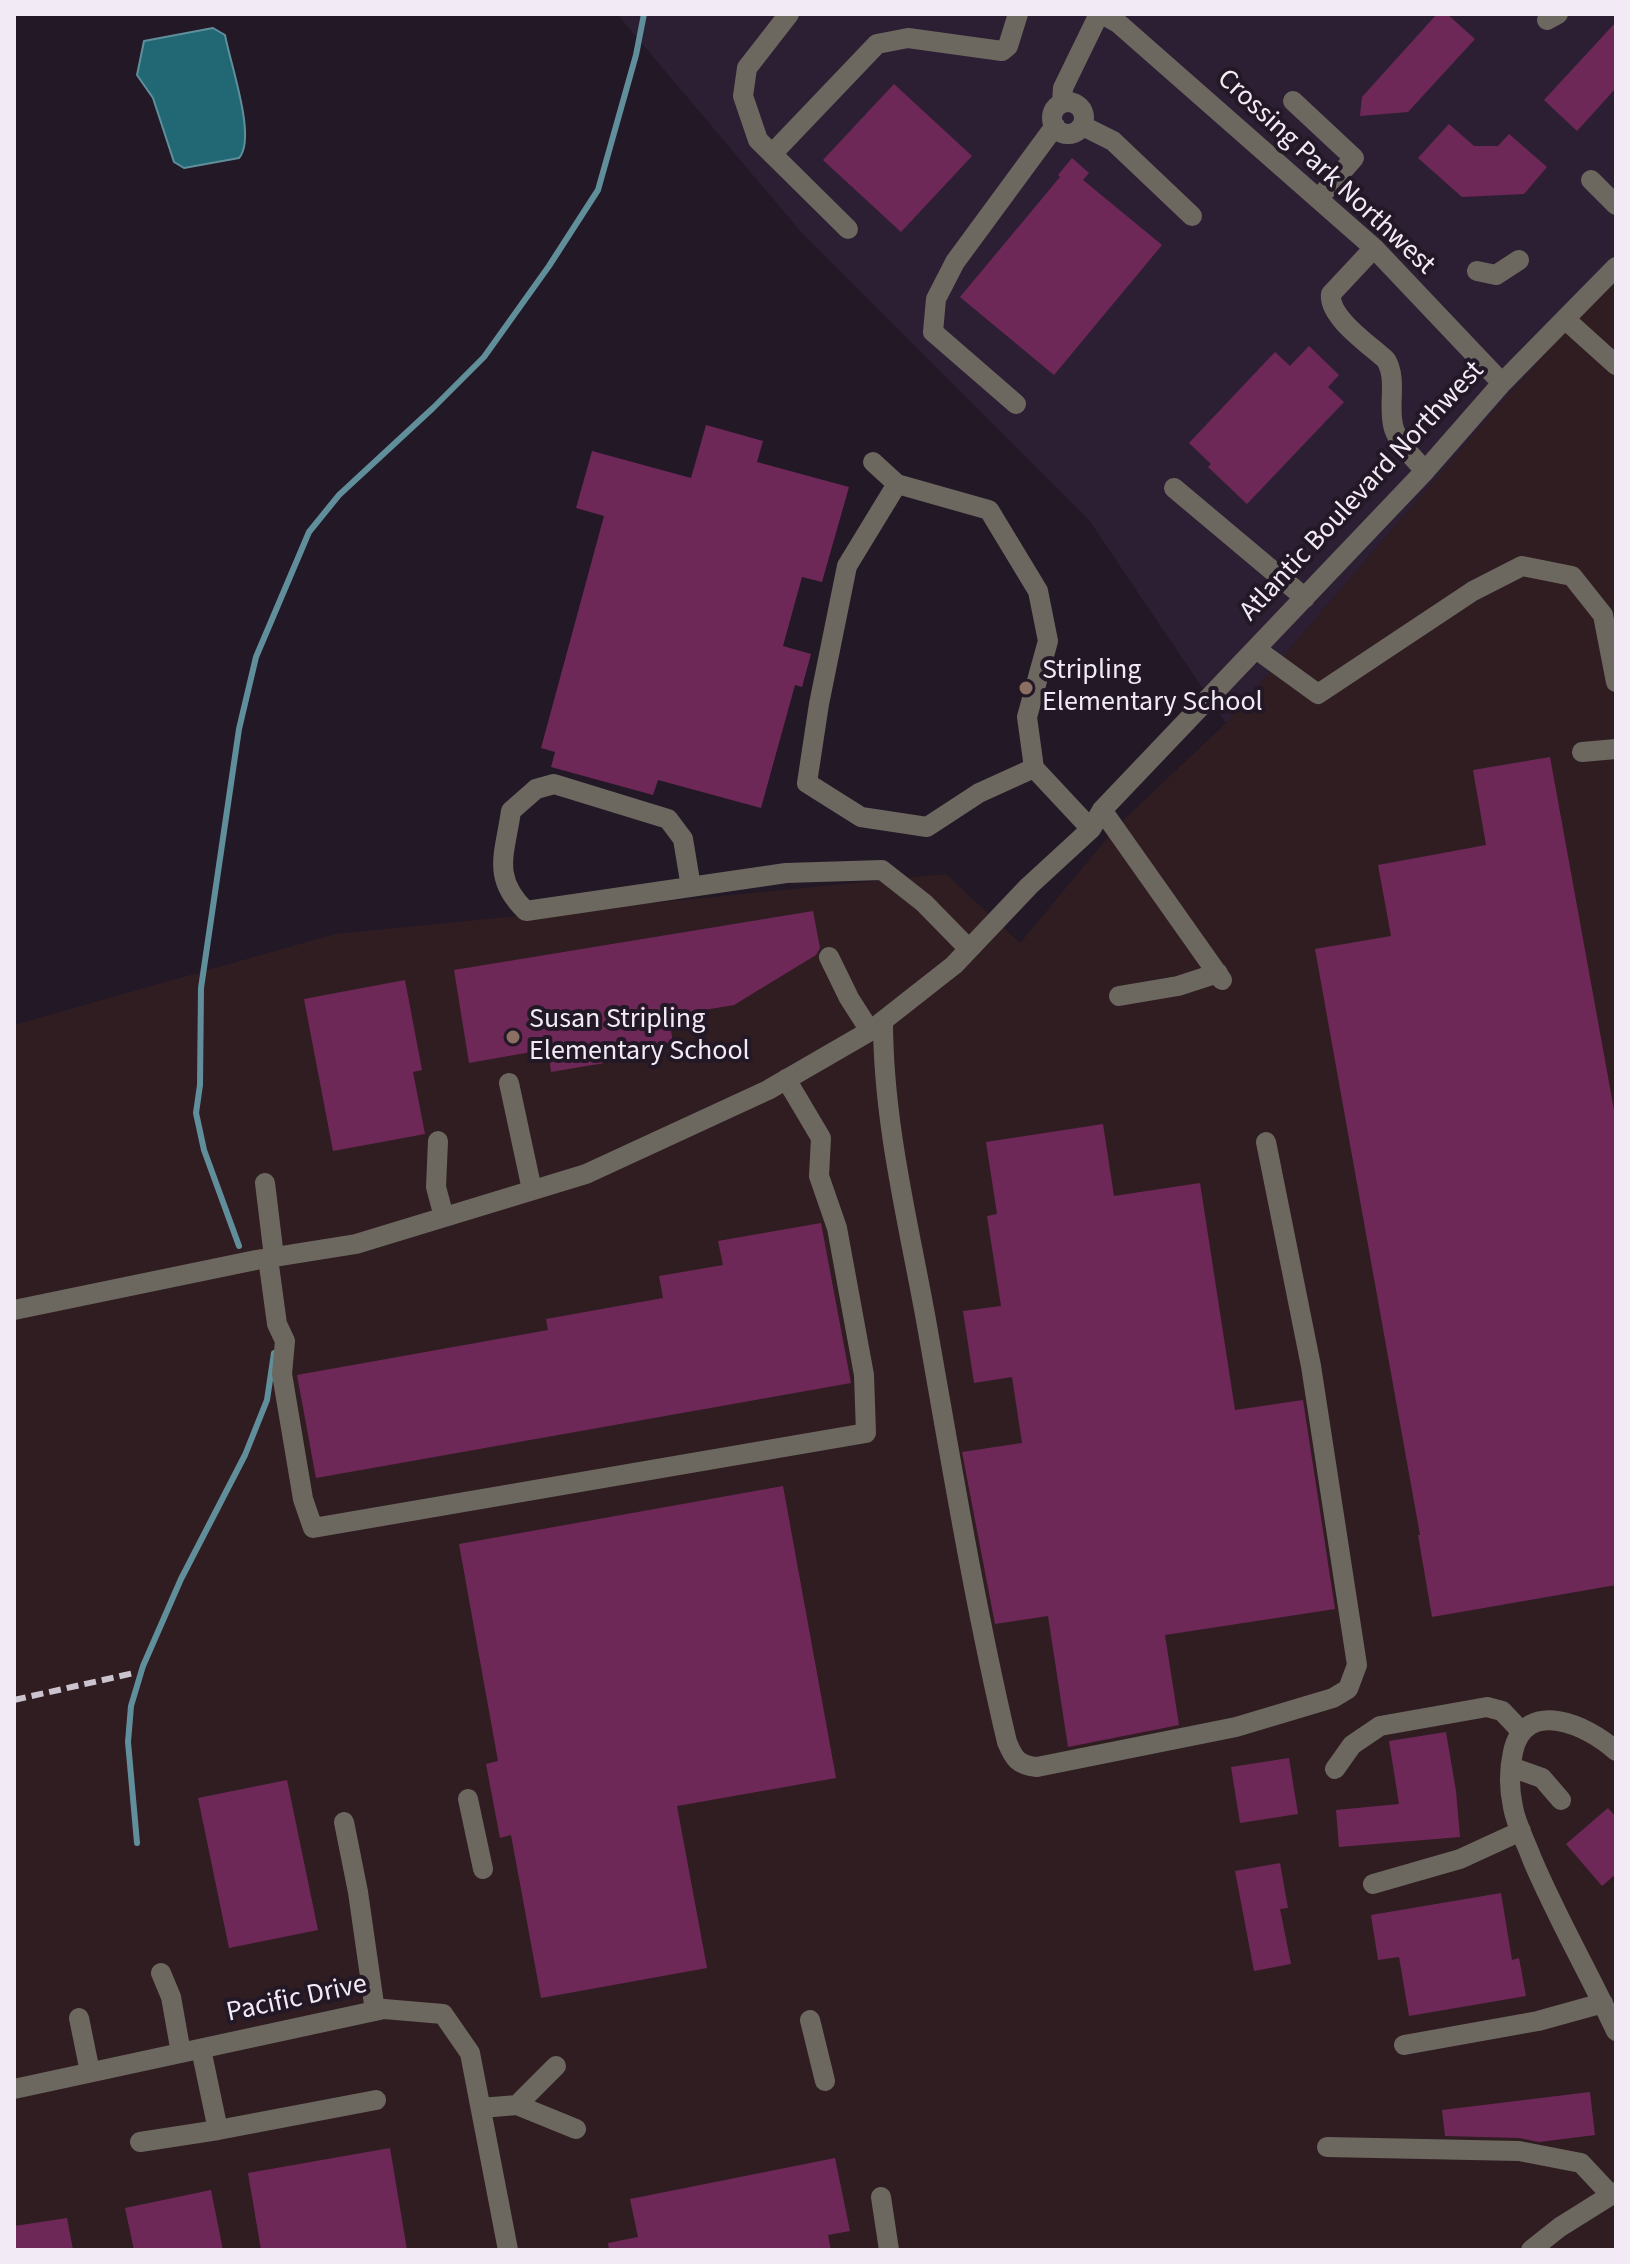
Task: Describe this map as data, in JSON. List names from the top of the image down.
{
  "streets": {
    "street": ["Crossing Park Northwest", "Atlantic Boulevard Northwest", "Pacific Drive"]
  },
  "crossings": [
    ["Crossing Park Northwest", "Atlantic Boulevard Northwest"]
  ],
  "places": ["Stripling Elementary School", "Susan Stripling Elementary School"]
}
